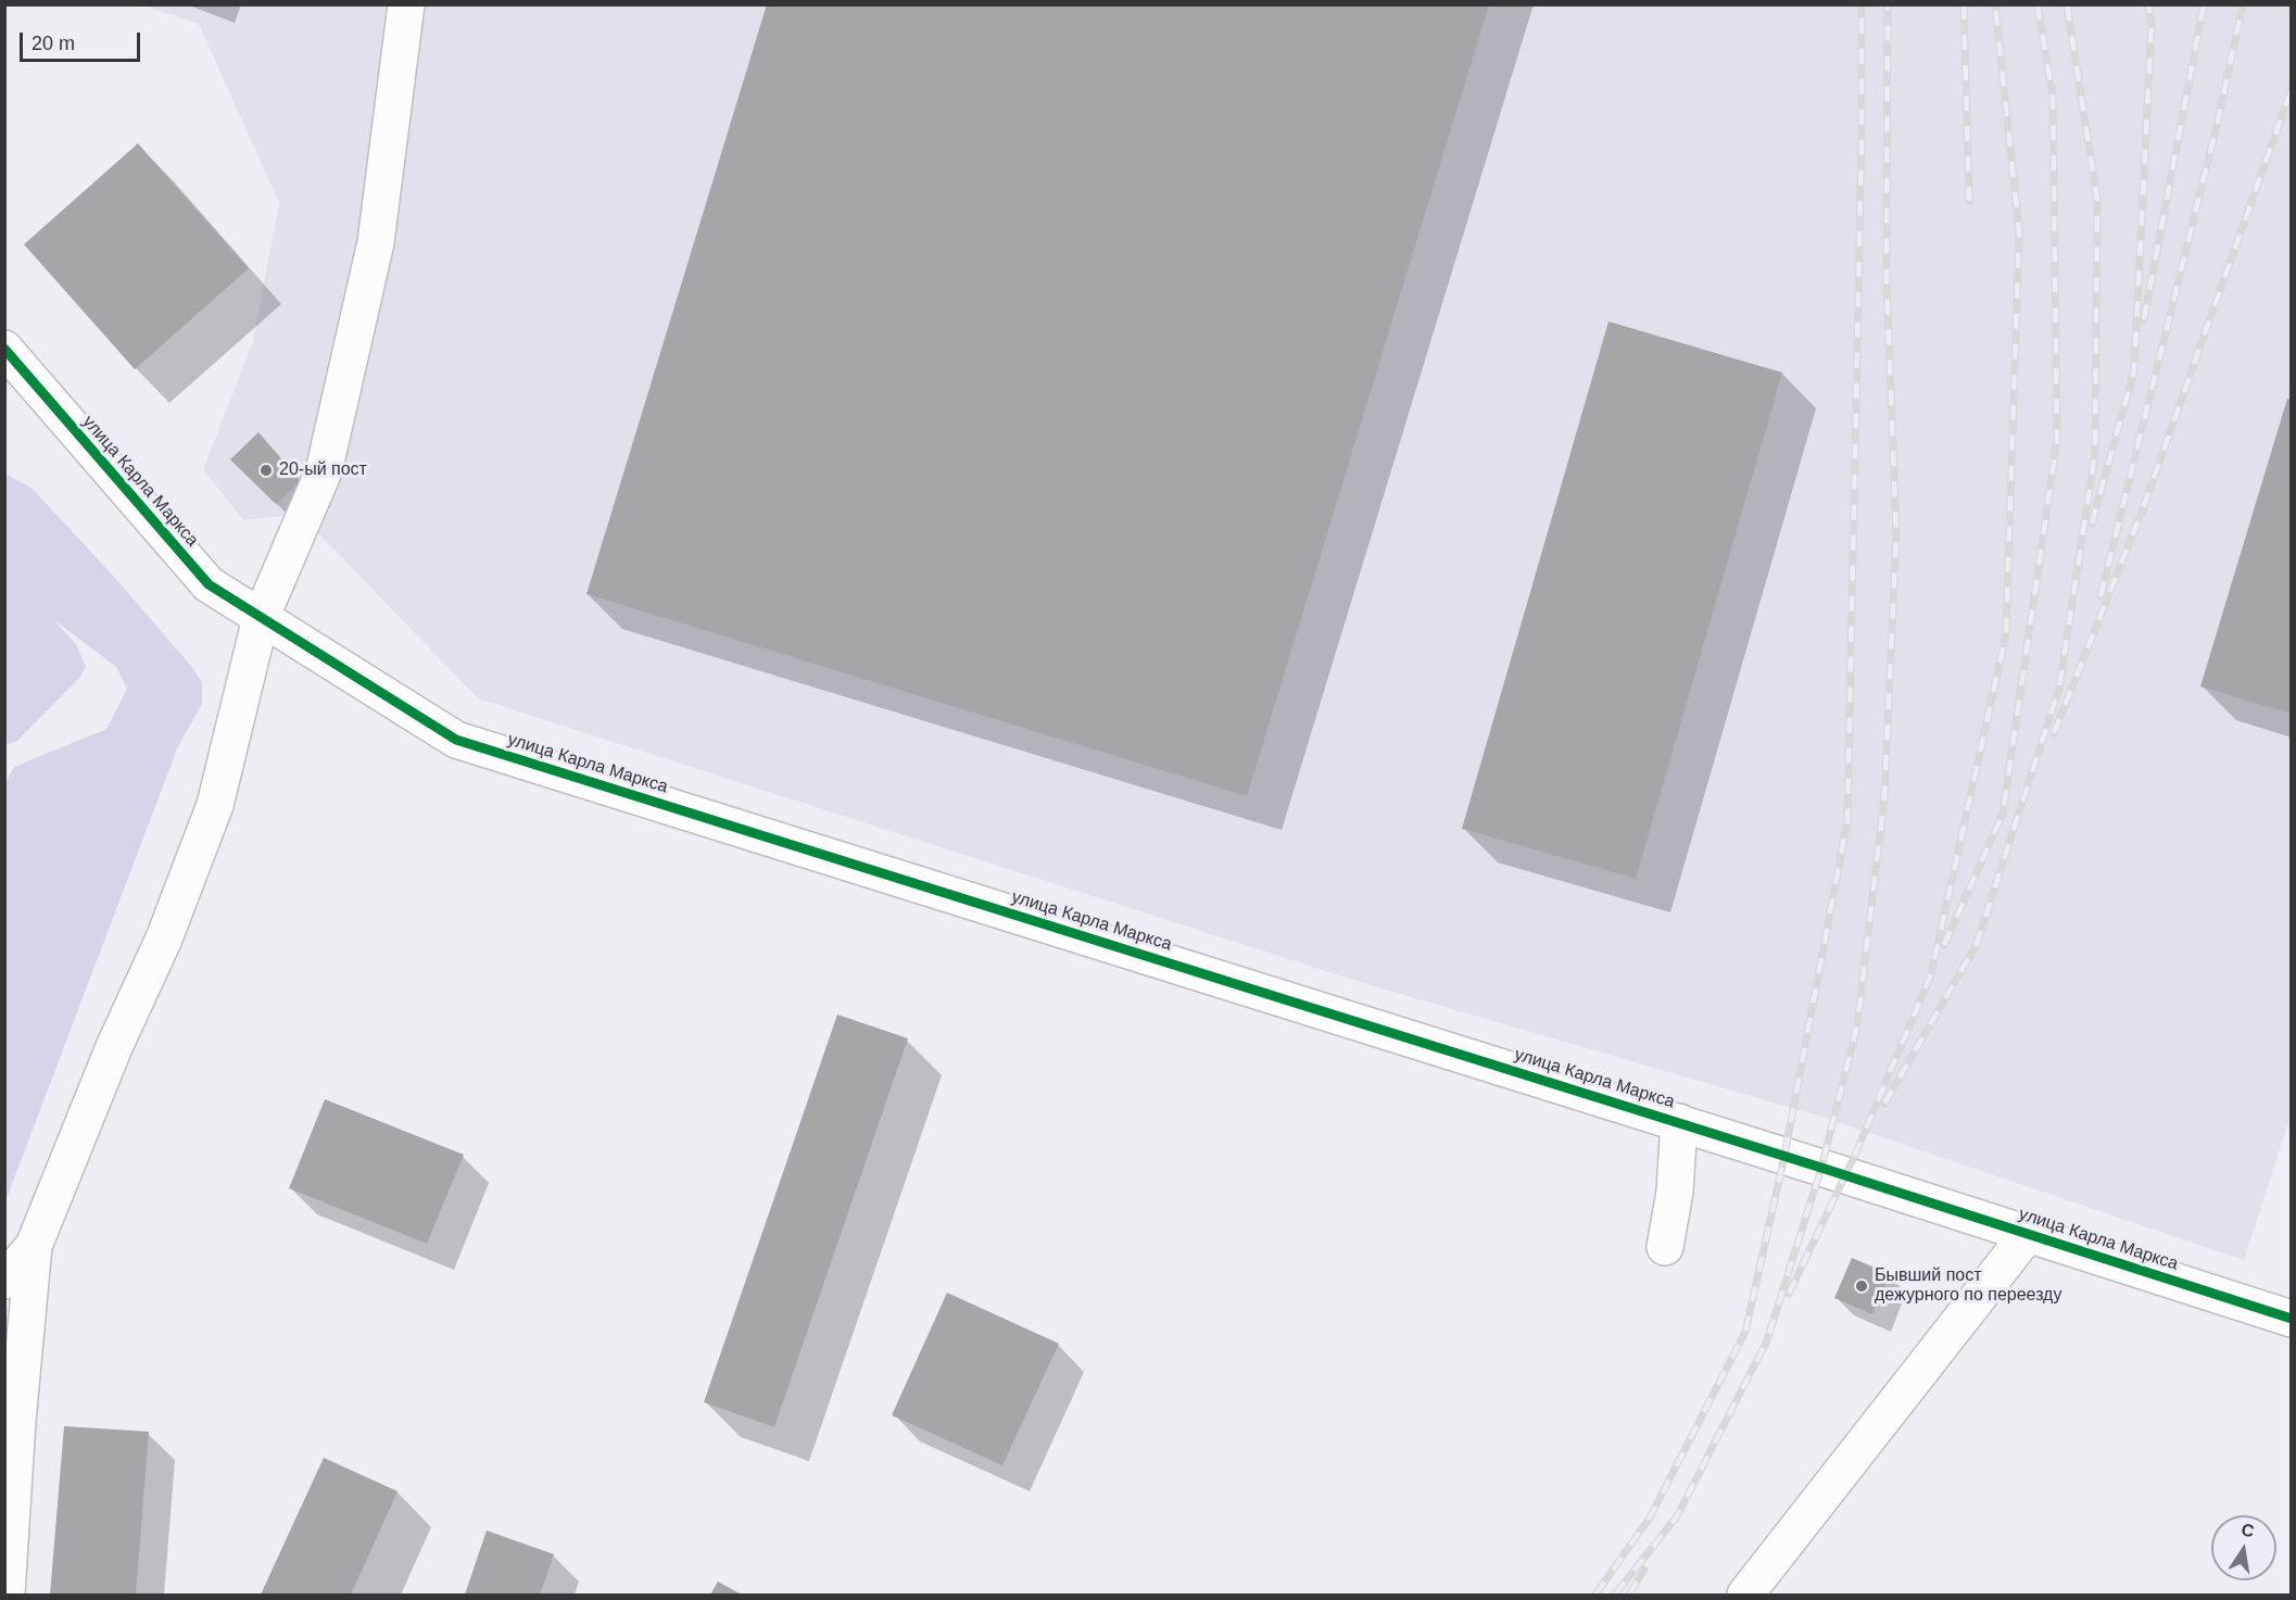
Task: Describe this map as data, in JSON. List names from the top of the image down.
{
  "streets": {
    "street": ["улица Карла Маркса"]
  },
  "places": ["20-ый пост", "Бывший пост дежурного по переезду"],
  "scale_bar": "20 m",
  "north": "top"
}
